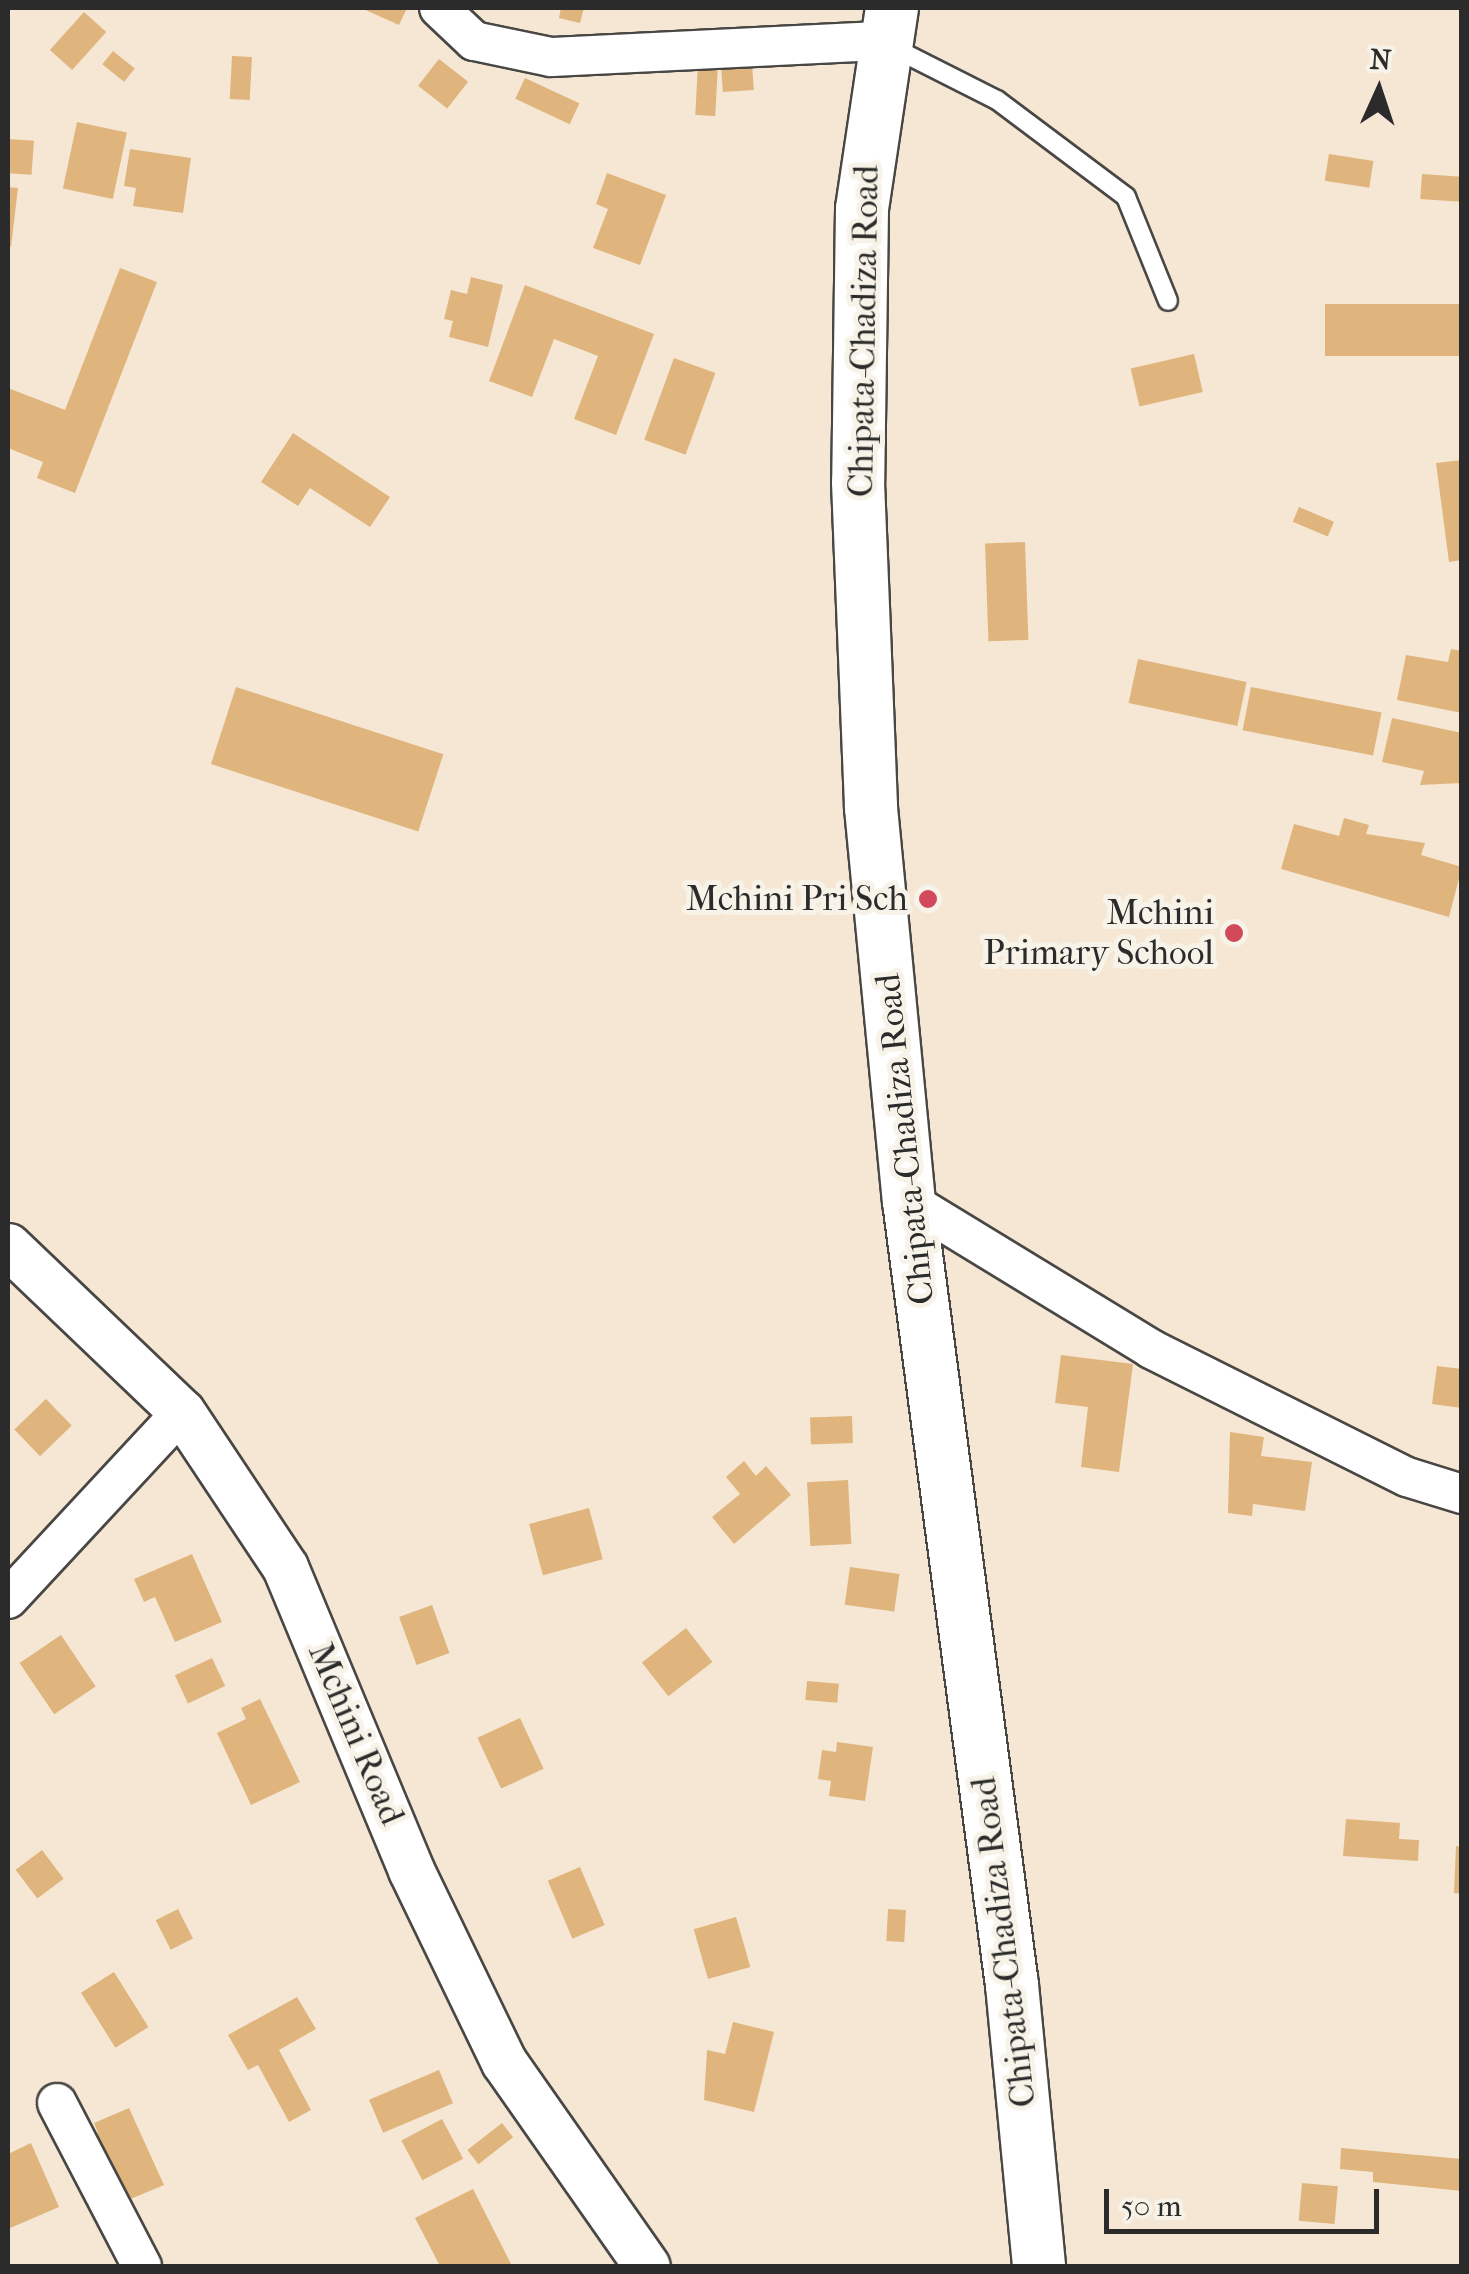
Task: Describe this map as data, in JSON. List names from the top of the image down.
{
  "streets": {
    "main road": ["Chipata-Chadiza Road"],
    "street": ["Mchini Road"]
  },
  "places": ["Mchini Pri Sch", "Mchini Primary School"],
  "scale_bar": "50 m",
  "north": "top"
}
